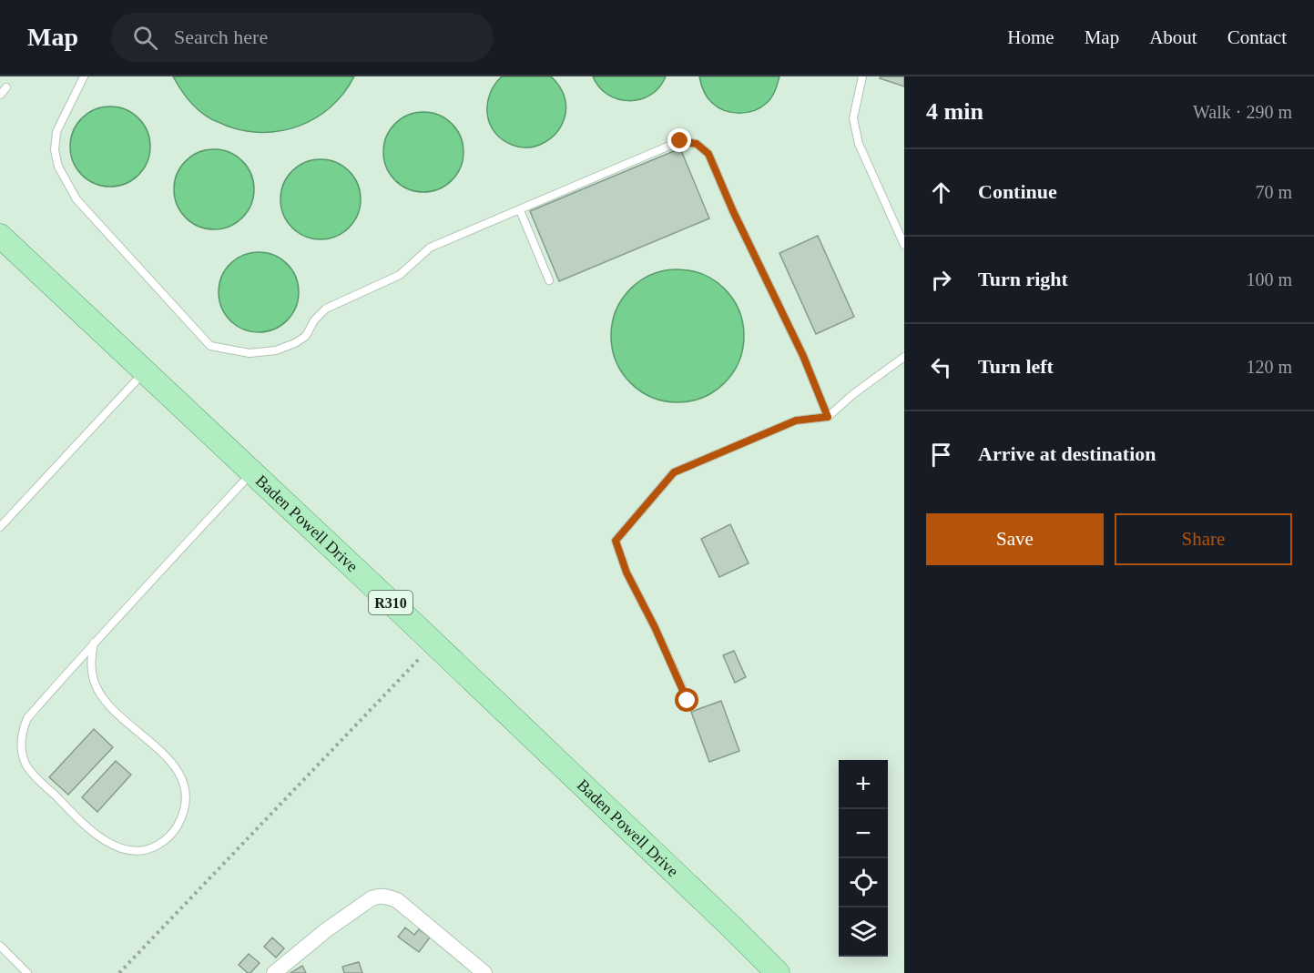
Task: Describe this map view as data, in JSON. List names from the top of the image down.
{
  "streets": {
    "main road": ["Baden Powell Drive", "R310"]
  },
  "page": {
    "header": "Map",
    "search": "Search here",
    "nav": [
      "Home",
      "Map",
      "About",
      "Contact"
    ],
    "heading": ["4 min", "Walk · 290 m"],
    "list": [
      ["Continue", "70 m"],
      ["Turn right", "100 m"],
      ["Turn left", "120 m"],
      "Arrive at destination"
    ],
    "buttons": ["Save", "Share"],
    "map_buttons": ["+", "−"]
  }
}
